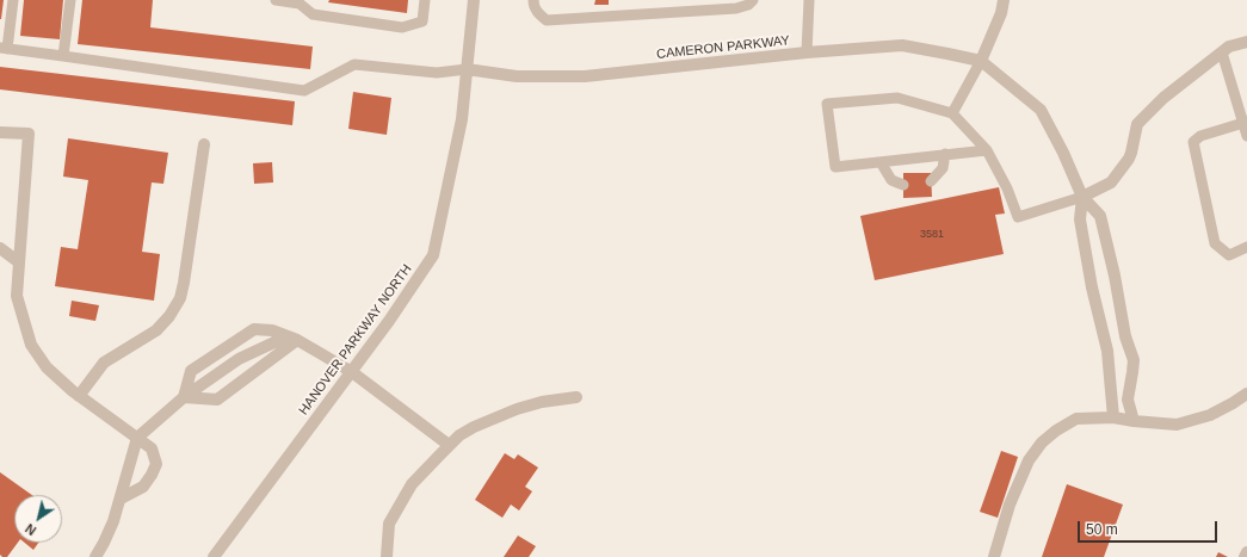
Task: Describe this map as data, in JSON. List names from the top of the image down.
{
  "streets": {
    "street": ["CAMERON PARKWAY", "HANOVER PARKWAY NORTH"]
  },
  "crossings": [
    ["CAMERON PARKWAY", "HANOVER PARKWAY NORTH"]
  ],
  "house_numbers": ["3581"],
  "scale_bar": "50 m",
  "north": "bottom left"
}
